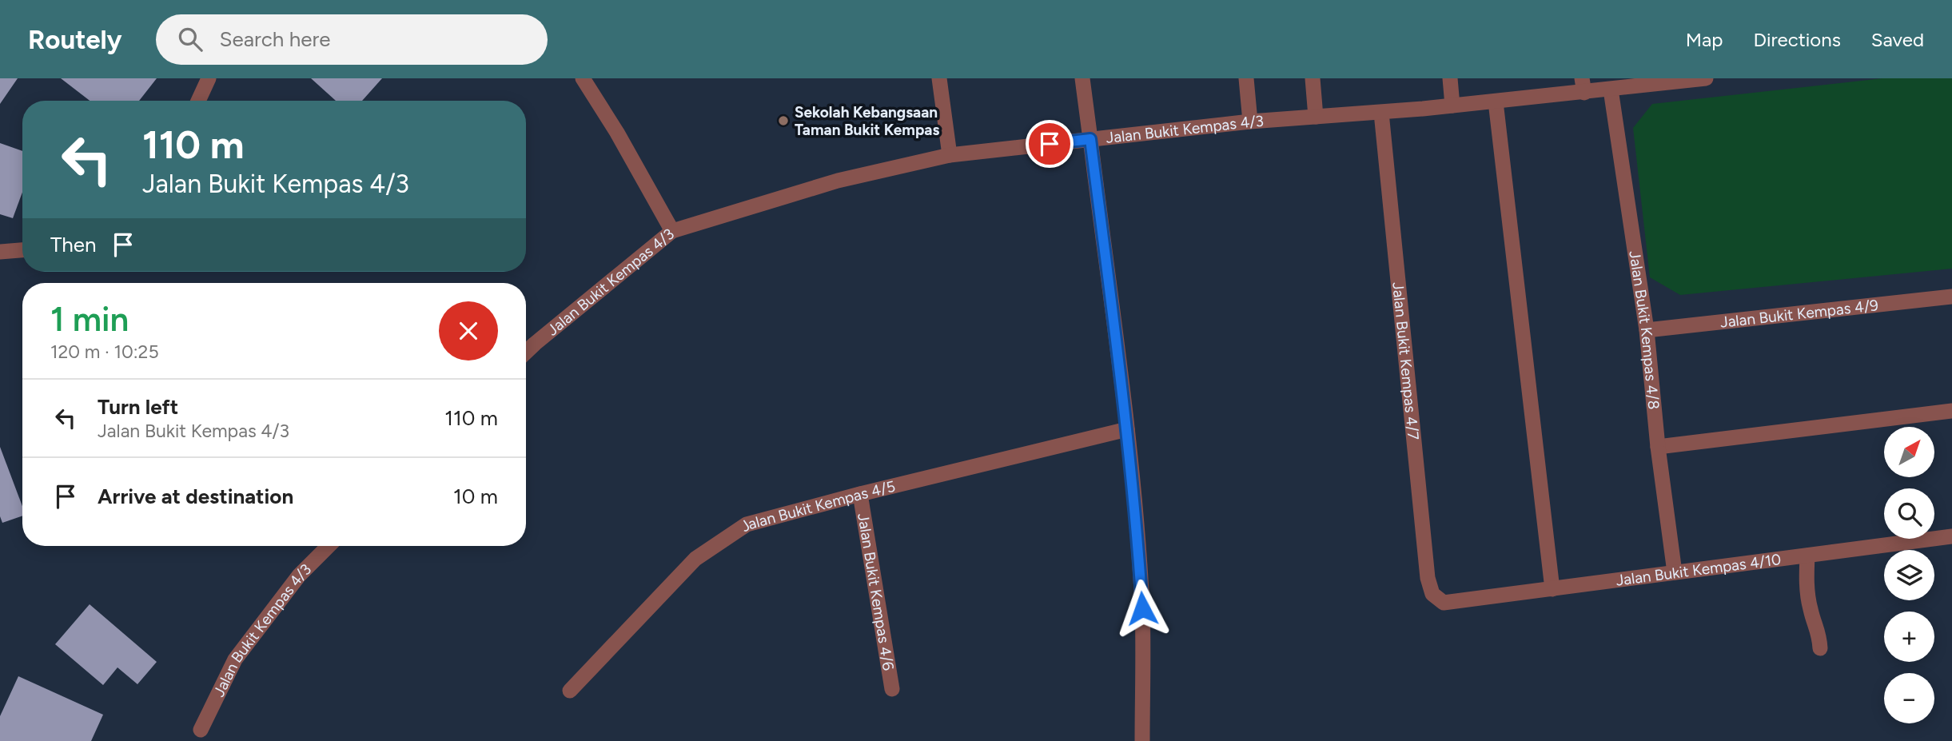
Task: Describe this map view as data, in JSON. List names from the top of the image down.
{
  "streets": {
    "street": [
      "Jalan Bukit Kempas 4/3",
      "Jalan Bukit Kempas 4/9",
      "Jalan Bukit Kempas 4/8",
      "Jalan Bukit Kempas 4/7",
      "Jalan Bukit Kempas 4/5",
      "Jalan Bukit Kempas 4/10",
      "Jalan Bukit Kempas 4/6"
    ]
  },
  "crossings": [
    ["Jalan Bukit Kempas 4/3", "Jalan Bukit Kempas 4/8"],
    ["Jalan Bukit Kempas 4/3", "Jalan Bukit Kempas 4/7"],
    ["Jalan Bukit Kempas 4/9", "Jalan Bukit Kempas 4/8"],
    ["Jalan Bukit Kempas 4/8", "Jalan Bukit Kempas 4/10"],
    ["Jalan Bukit Kempas 4/7", "Jalan Bukit Kempas 4/10"],
    ["Jalan Bukit Kempas 4/5", "Jalan Bukit Kempas 4/6"]
  ],
  "places": ["Sekolah Kebangsaan Taman Bukit Kempas"],
  "north": "top right",
  "page": {
    "header": "Routely",
    "search": "Search here",
    "nav": ["Map", "Directions", "Saved"],
    "turn": ["110 m", "Jalan Bukit Kempas 4/3"],
    "then": "Then",
    "heading": ["1 min", "120 m · 10:25"],
    "list": [
      {
        "name": "Turn left",
        "note": "Jalan Bukit Kempas 4/3",
        "value": "110 m"
      },
      {
        "name": "Arrive at destination",
        "value": "10 m"
      }
    ],
    "map_buttons": ["+", "−"]
  }
}
